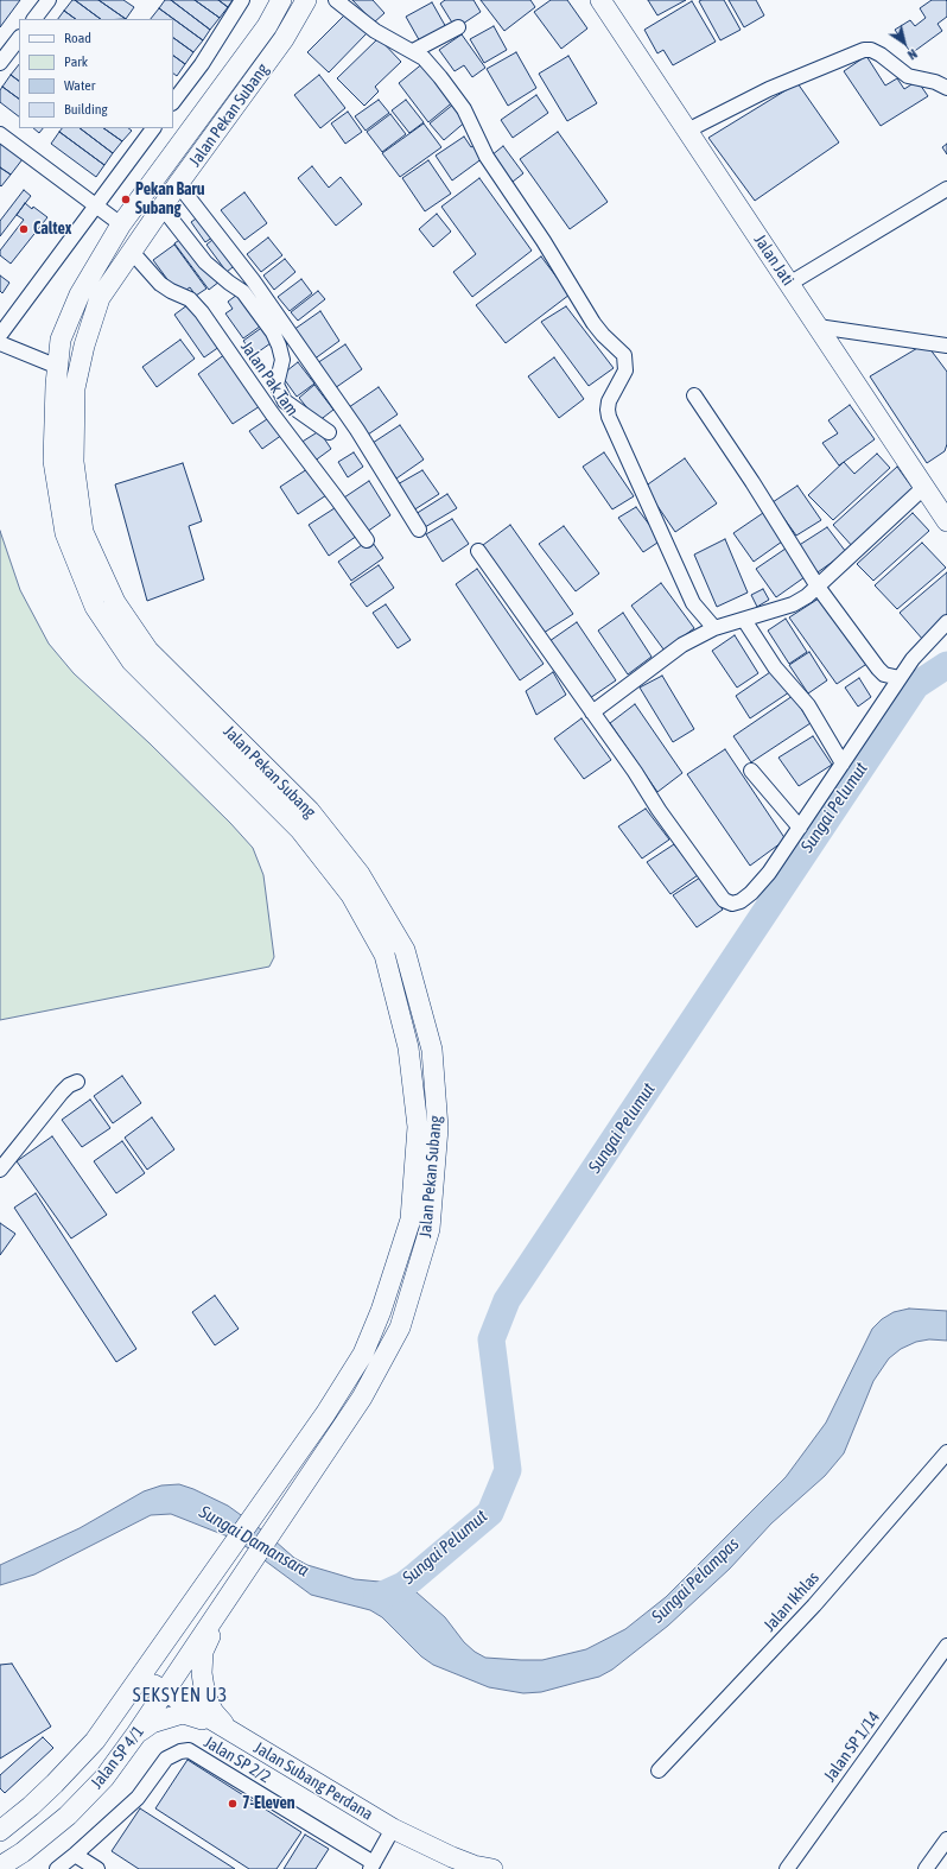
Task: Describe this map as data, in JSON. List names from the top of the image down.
{
  "streets": {
    "main road": [
      "Jalan Pekan Subang",
      "Jalan Jati",
      "Jalan SP 4/1",
      "Jalan Subang Perdana"
    ],
    "street": [
      "Jalan Pak Tam",
      "Jalan Ikhlas",
      "Jalan SP 1/14",
      "Jalan SP 2/2"
    ]
  },
  "crossings": [
    ["Jalan Pekan Subang", "Jalan Pak Tam"],
    ["Jalan Pekan Subang", "Jalan SP 4/1"],
    ["Jalan SP 4/1", "Jalan Subang Perdana"]
  ],
  "districts": ["SEKSYEN U3"],
  "water": ["Sungai Pelumut", "Sungai Damansara", "Sungai Pelampas"],
  "places": ["Pekan Baru Subang", "Caltex", "7-Eleven"],
  "legend": [
    "Road",
    "Park",
    "Water",
    "Building"
  ],
  "north": "bottom right"
}
